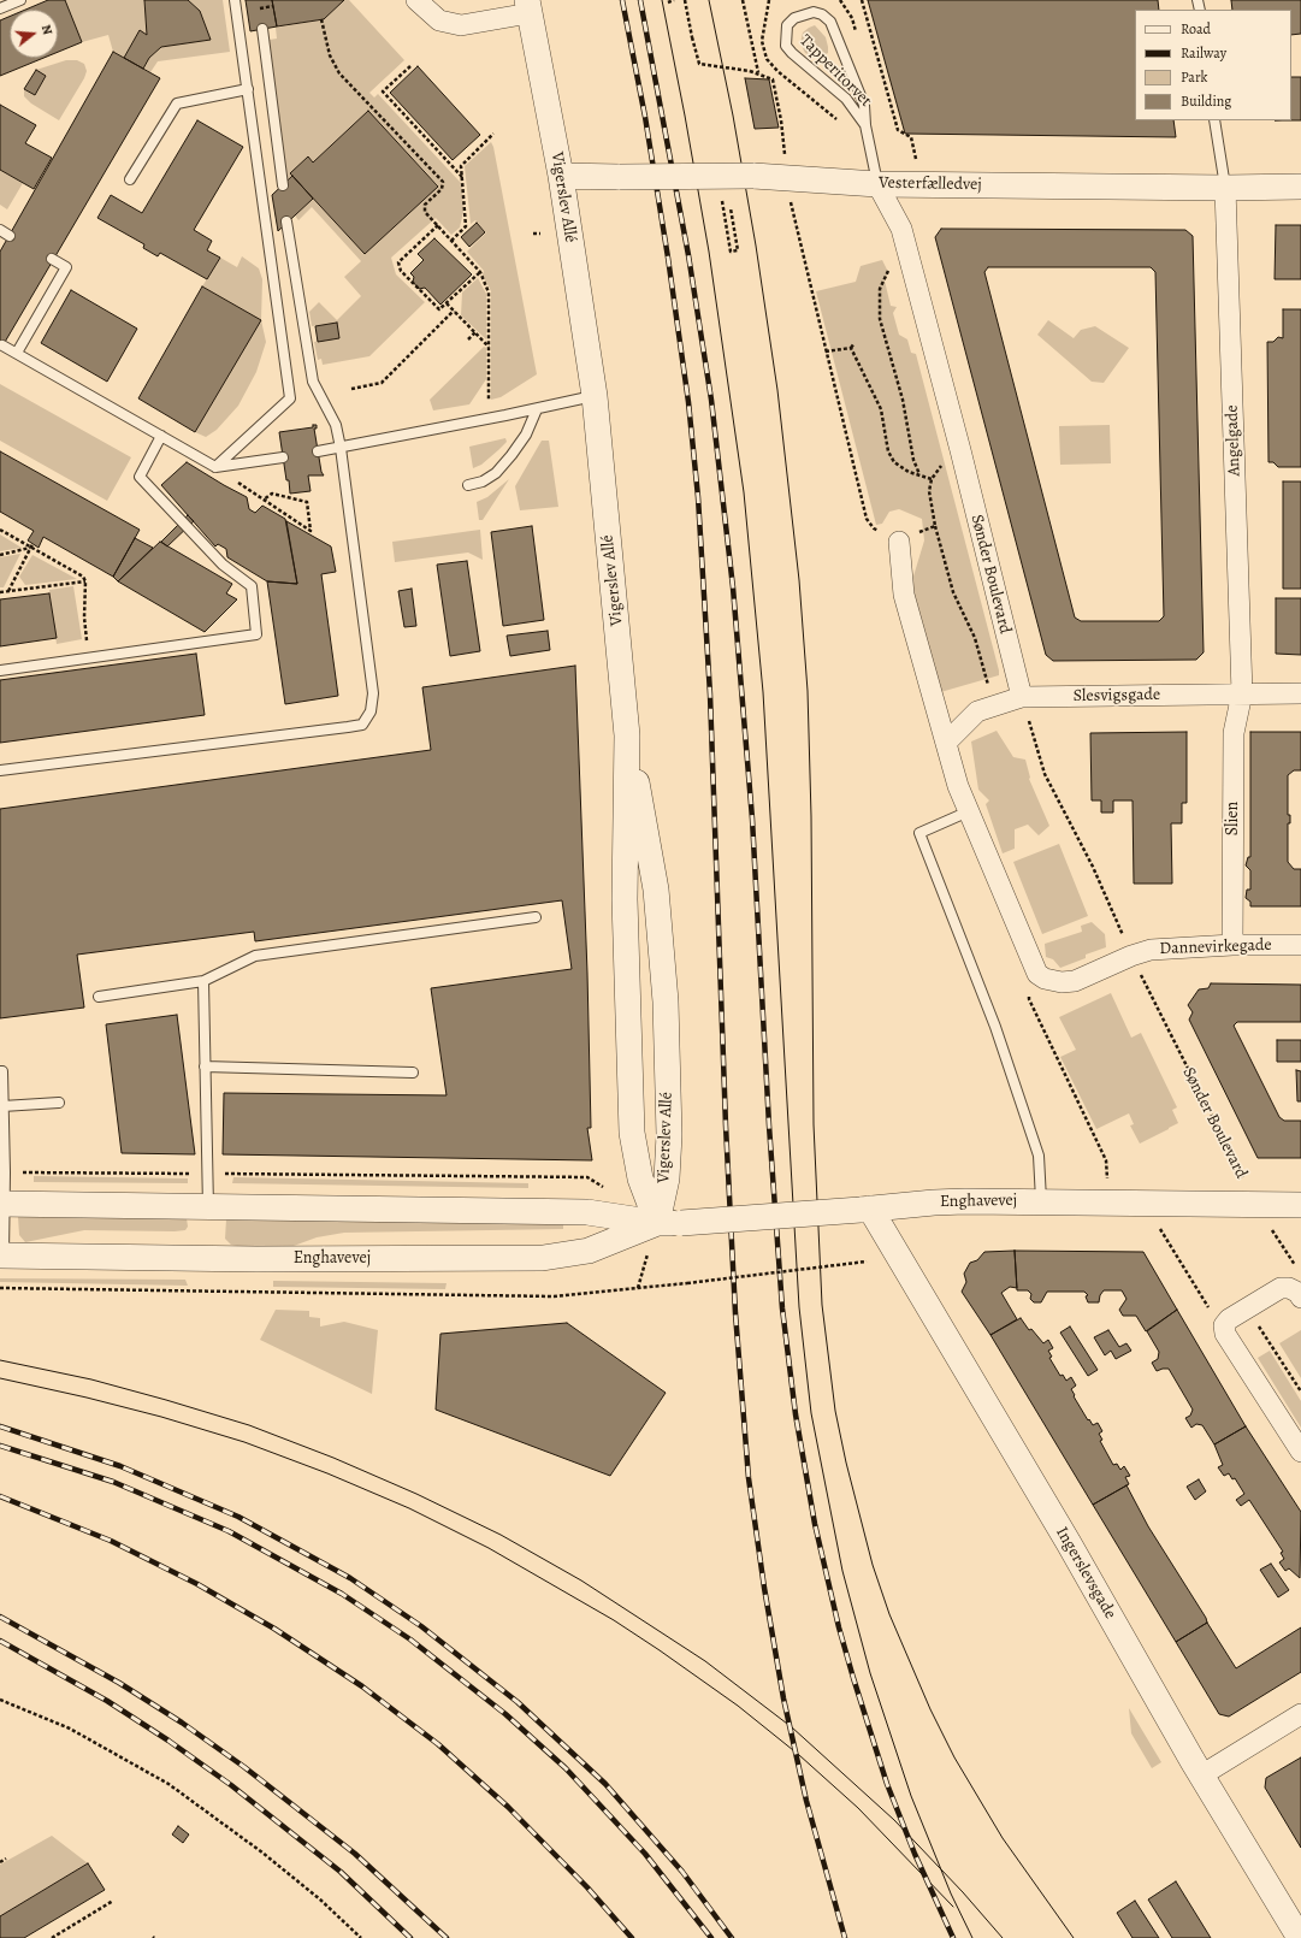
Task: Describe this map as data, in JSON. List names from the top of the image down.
{
  "streets": {
    "street": [
      "Vesterfælledvej",
      "Vigerslev Allé",
      "Angelgade",
      "Sønder Boulevard",
      "Slesvigsgade",
      "Slien",
      "Dannevirkegade",
      "Enghavevej",
      "Ingerslevsgade"
    ],
    "lane": ["Tapperitorvet"]
  },
  "crossings": [
    ["Tapperitorvet", "Vesterfælledvej"],
    ["Tapperitorvet", "Sønder Boulevard"],
    ["Vesterfælledvej", "Vigerslev Allé"],
    ["Vesterfælledvej", "Angelgade"],
    ["Vesterfælledvej", "Sønder Boulevard"],
    ["Vigerslev Allé", "Enghavevej"],
    ["Angelgade", "Slesvigsgade"],
    ["Angelgade", "Slien"],
    ["Sønder Boulevard", "Slesvigsgade"],
    ["Sønder Boulevard", "Dannevirkegade"],
    ["Sønder Boulevard", "Enghavevej"],
    ["Slesvigsgade", "Slien"],
    ["Slien", "Dannevirkegade"],
    ["Enghavevej", "Ingerslevsgade"]
  ],
  "legend": [
    "Road",
    "Railway",
    "Park",
    "Building"
  ],
  "north": "right"
}
